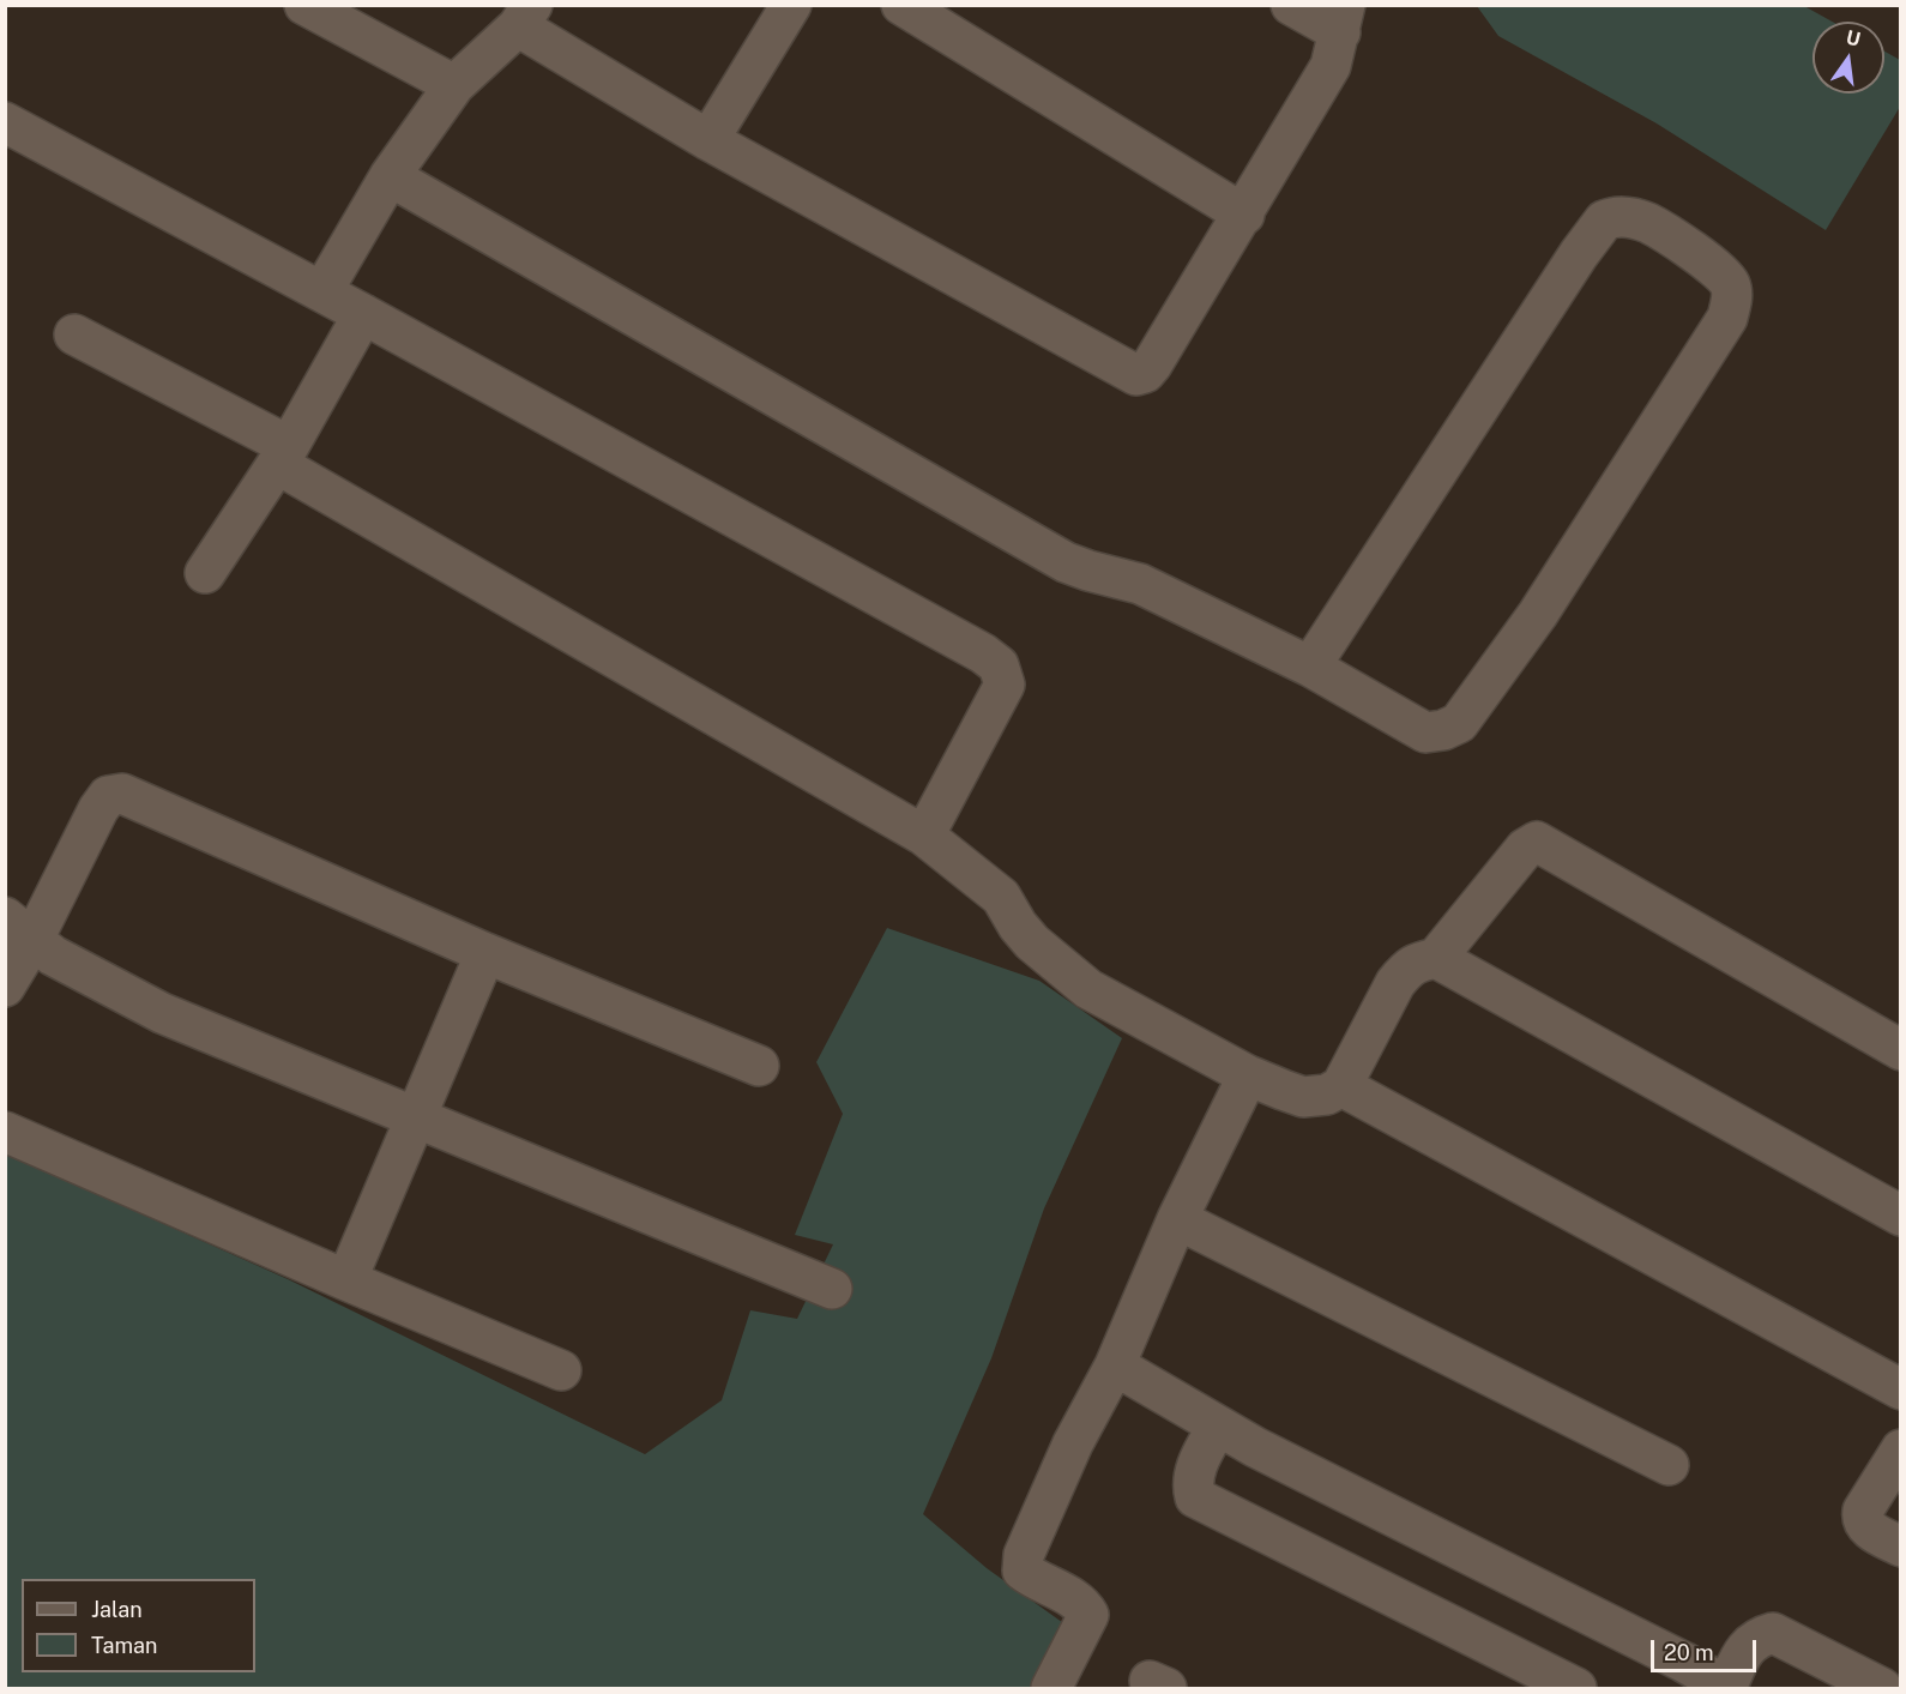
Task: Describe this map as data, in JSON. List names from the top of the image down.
{
  "legend": ["Jalan", "Taman"],
  "scale_bar": "20 m",
  "north": "top"
}
